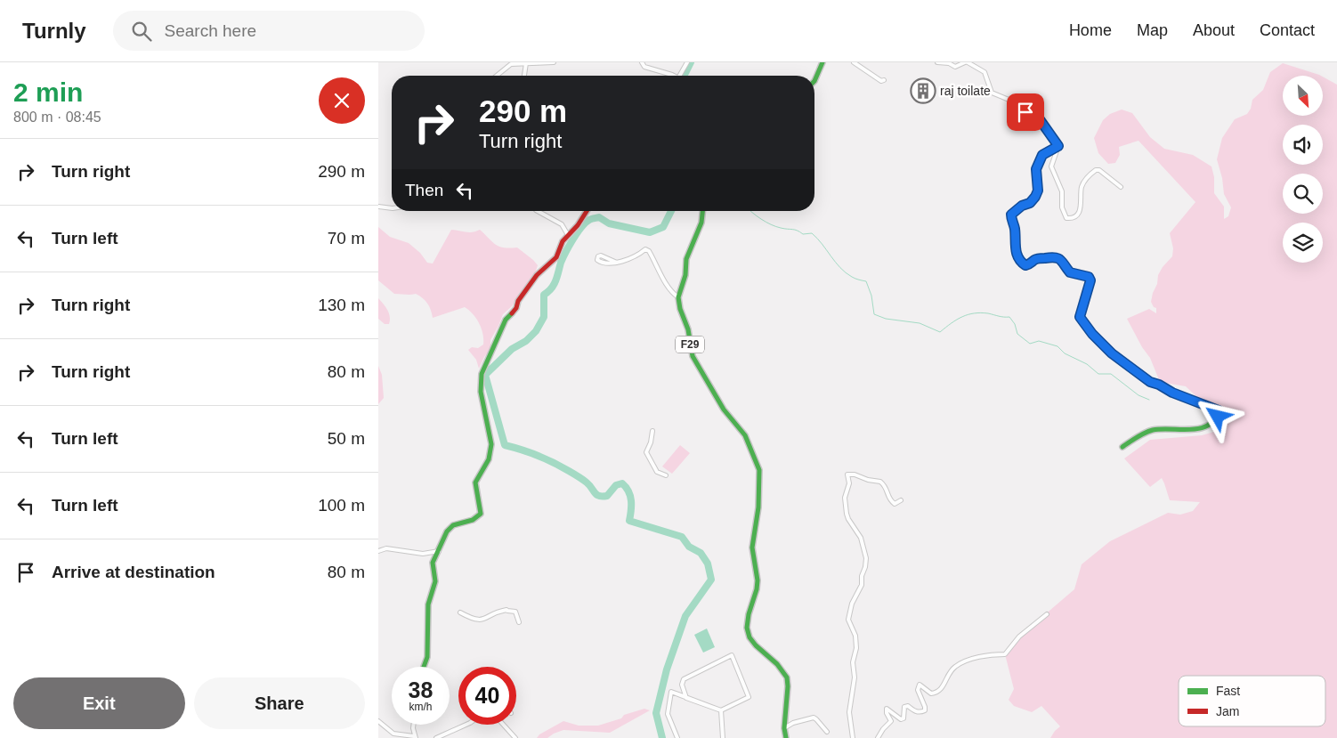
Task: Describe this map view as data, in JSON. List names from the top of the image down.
{
  "streets": {
    "street": ["F29"]
  },
  "places": {
    "building": ["raj toilate"]
  },
  "legend": ["Fast", "Jam"],
  "north": "bottom right",
  "page": {
    "header": "Turnly",
    "search": "Search here",
    "nav": [
      "Home",
      "Map",
      "About",
      "Contact"
    ],
    "heading": ["2 min", "800 m · 08:45"],
    "turn": ["290 m", "Turn right"],
    "list": [
      {
        "name": "Turn right",
        "value": "290 m"
      },
      {
        "name": "Turn left",
        "value": "70 m"
      },
      {
        "name": "Turn right",
        "value": "130 m"
      },
      {
        "name": "Turn right",
        "value": "80 m"
      },
      {
        "name": "Turn left",
        "value": "50 m"
      },
      {
        "name": "Turn left",
        "value": "100 m"
      },
      {
        "name": "Arrive at destination",
        "value": "80 m"
      }
    ],
    "then": "Then",
    "speed": "38 km/h",
    "limit": "40",
    "buttons": ["Exit", "Share"]
  }
}
